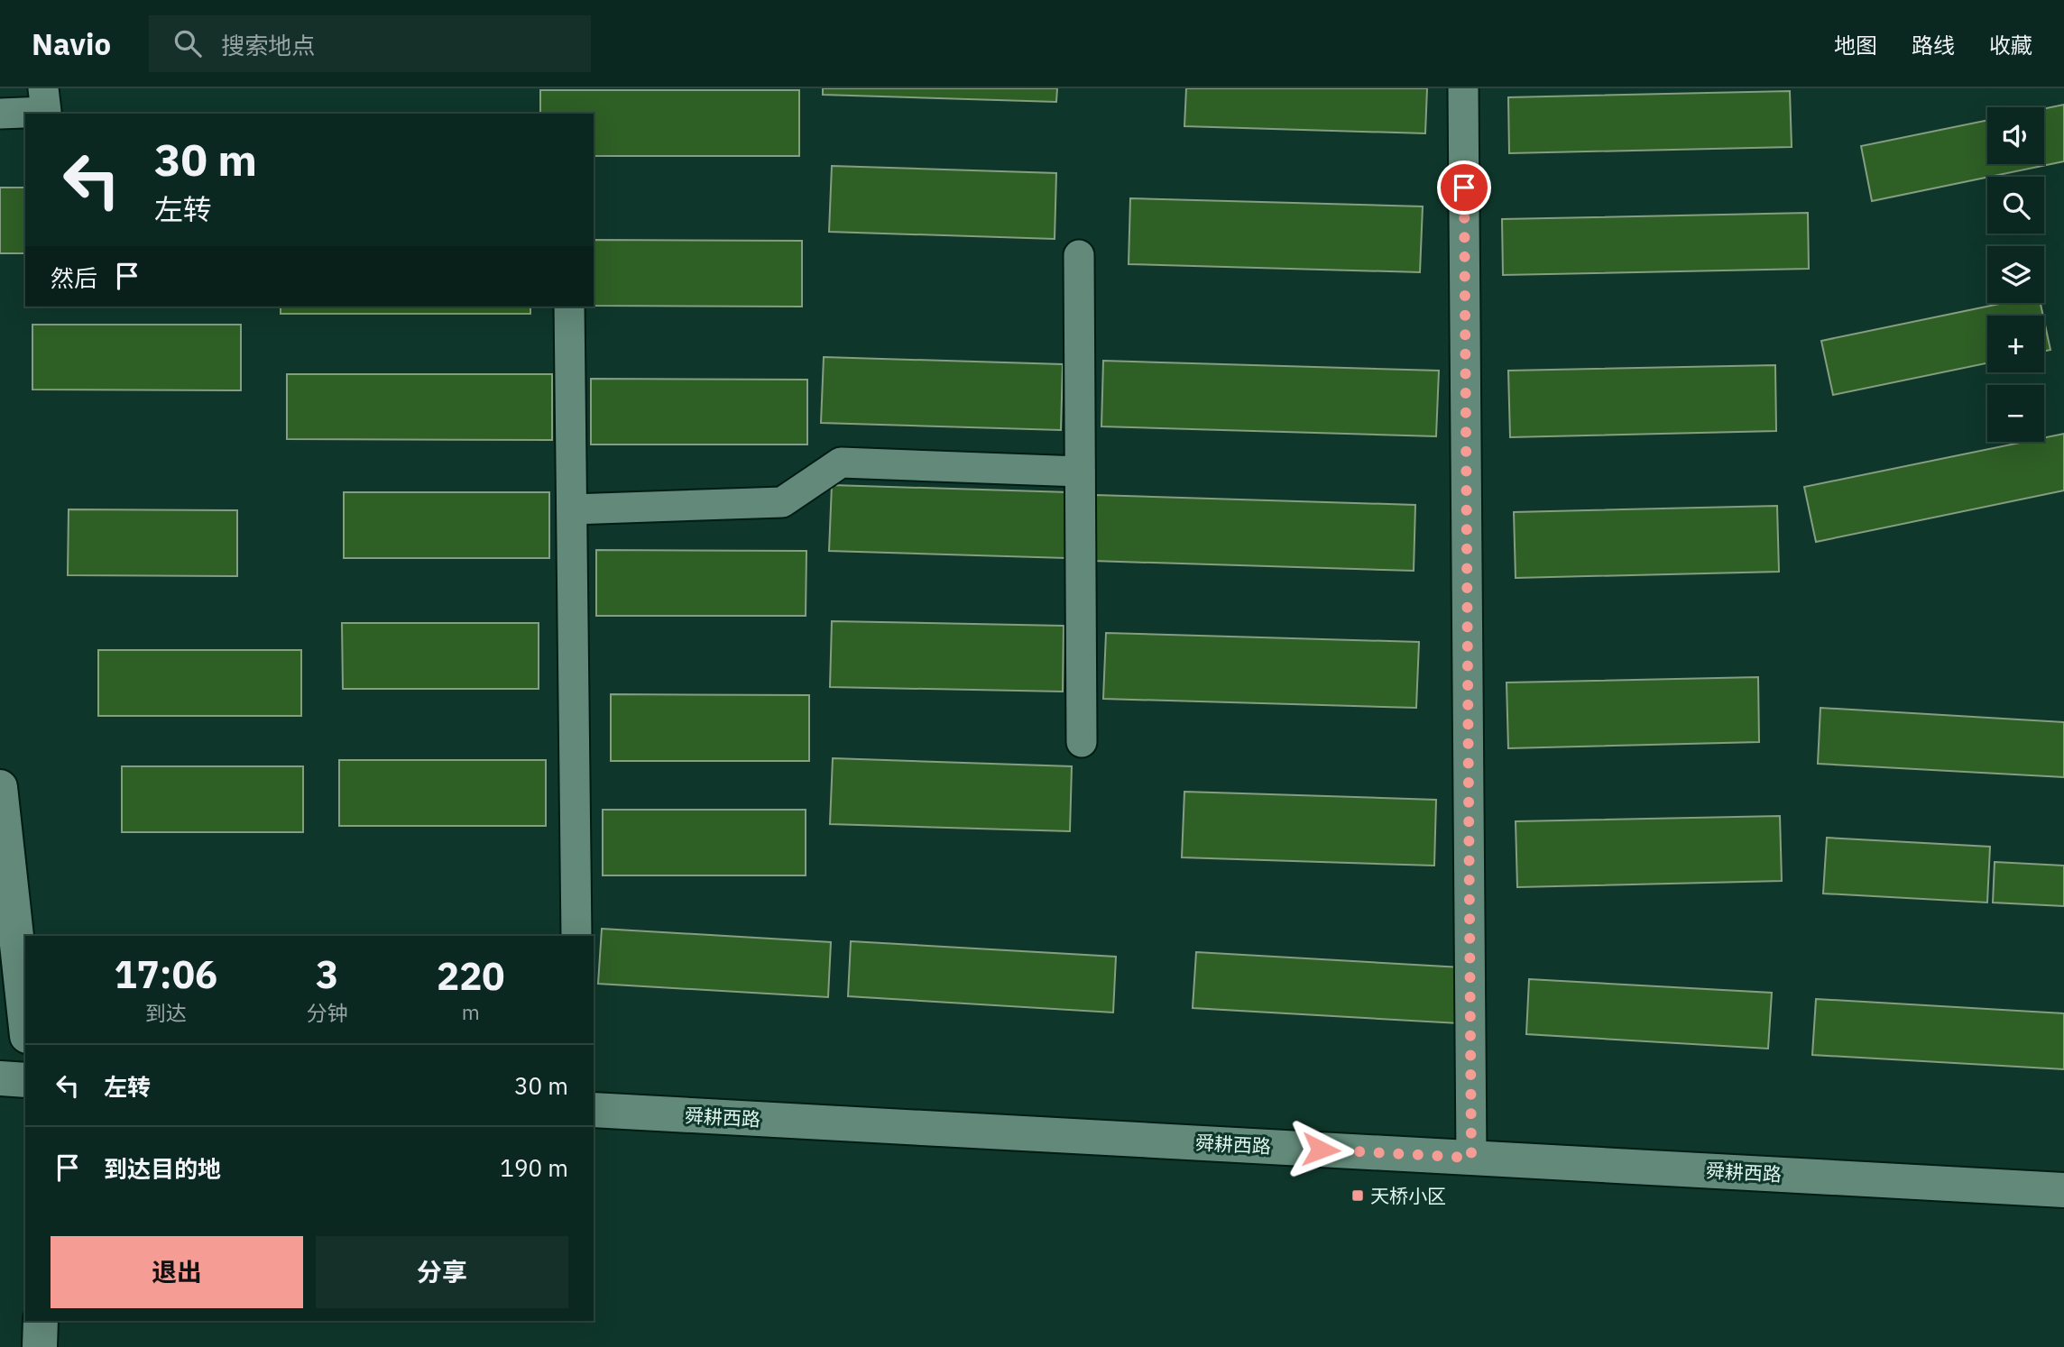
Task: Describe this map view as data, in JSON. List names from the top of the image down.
{
  "streets": {
    "main road": ["舜耕西路"]
  },
  "places": {
    "transit": ["天桥小区"]
  },
  "page": {
    "header": "Navio",
    "search": "搜索地点",
    "nav": ["地图", "路线", "收藏"],
    "map_buttons": ["+", "−"],
    "turn": ["30 m", "左转"],
    "then": "然后",
    "eta": [
      "17:06",
      "到达",
      "3",
      "分钟",
      "220",
      "m"
    ],
    "list": [
      {
        "name": "左转",
        "value": "30 m"
      },
      {
        "name": "到达目的地",
        "value": "190 m"
      }
    ],
    "buttons": ["退出", "分享"]
  }
}
